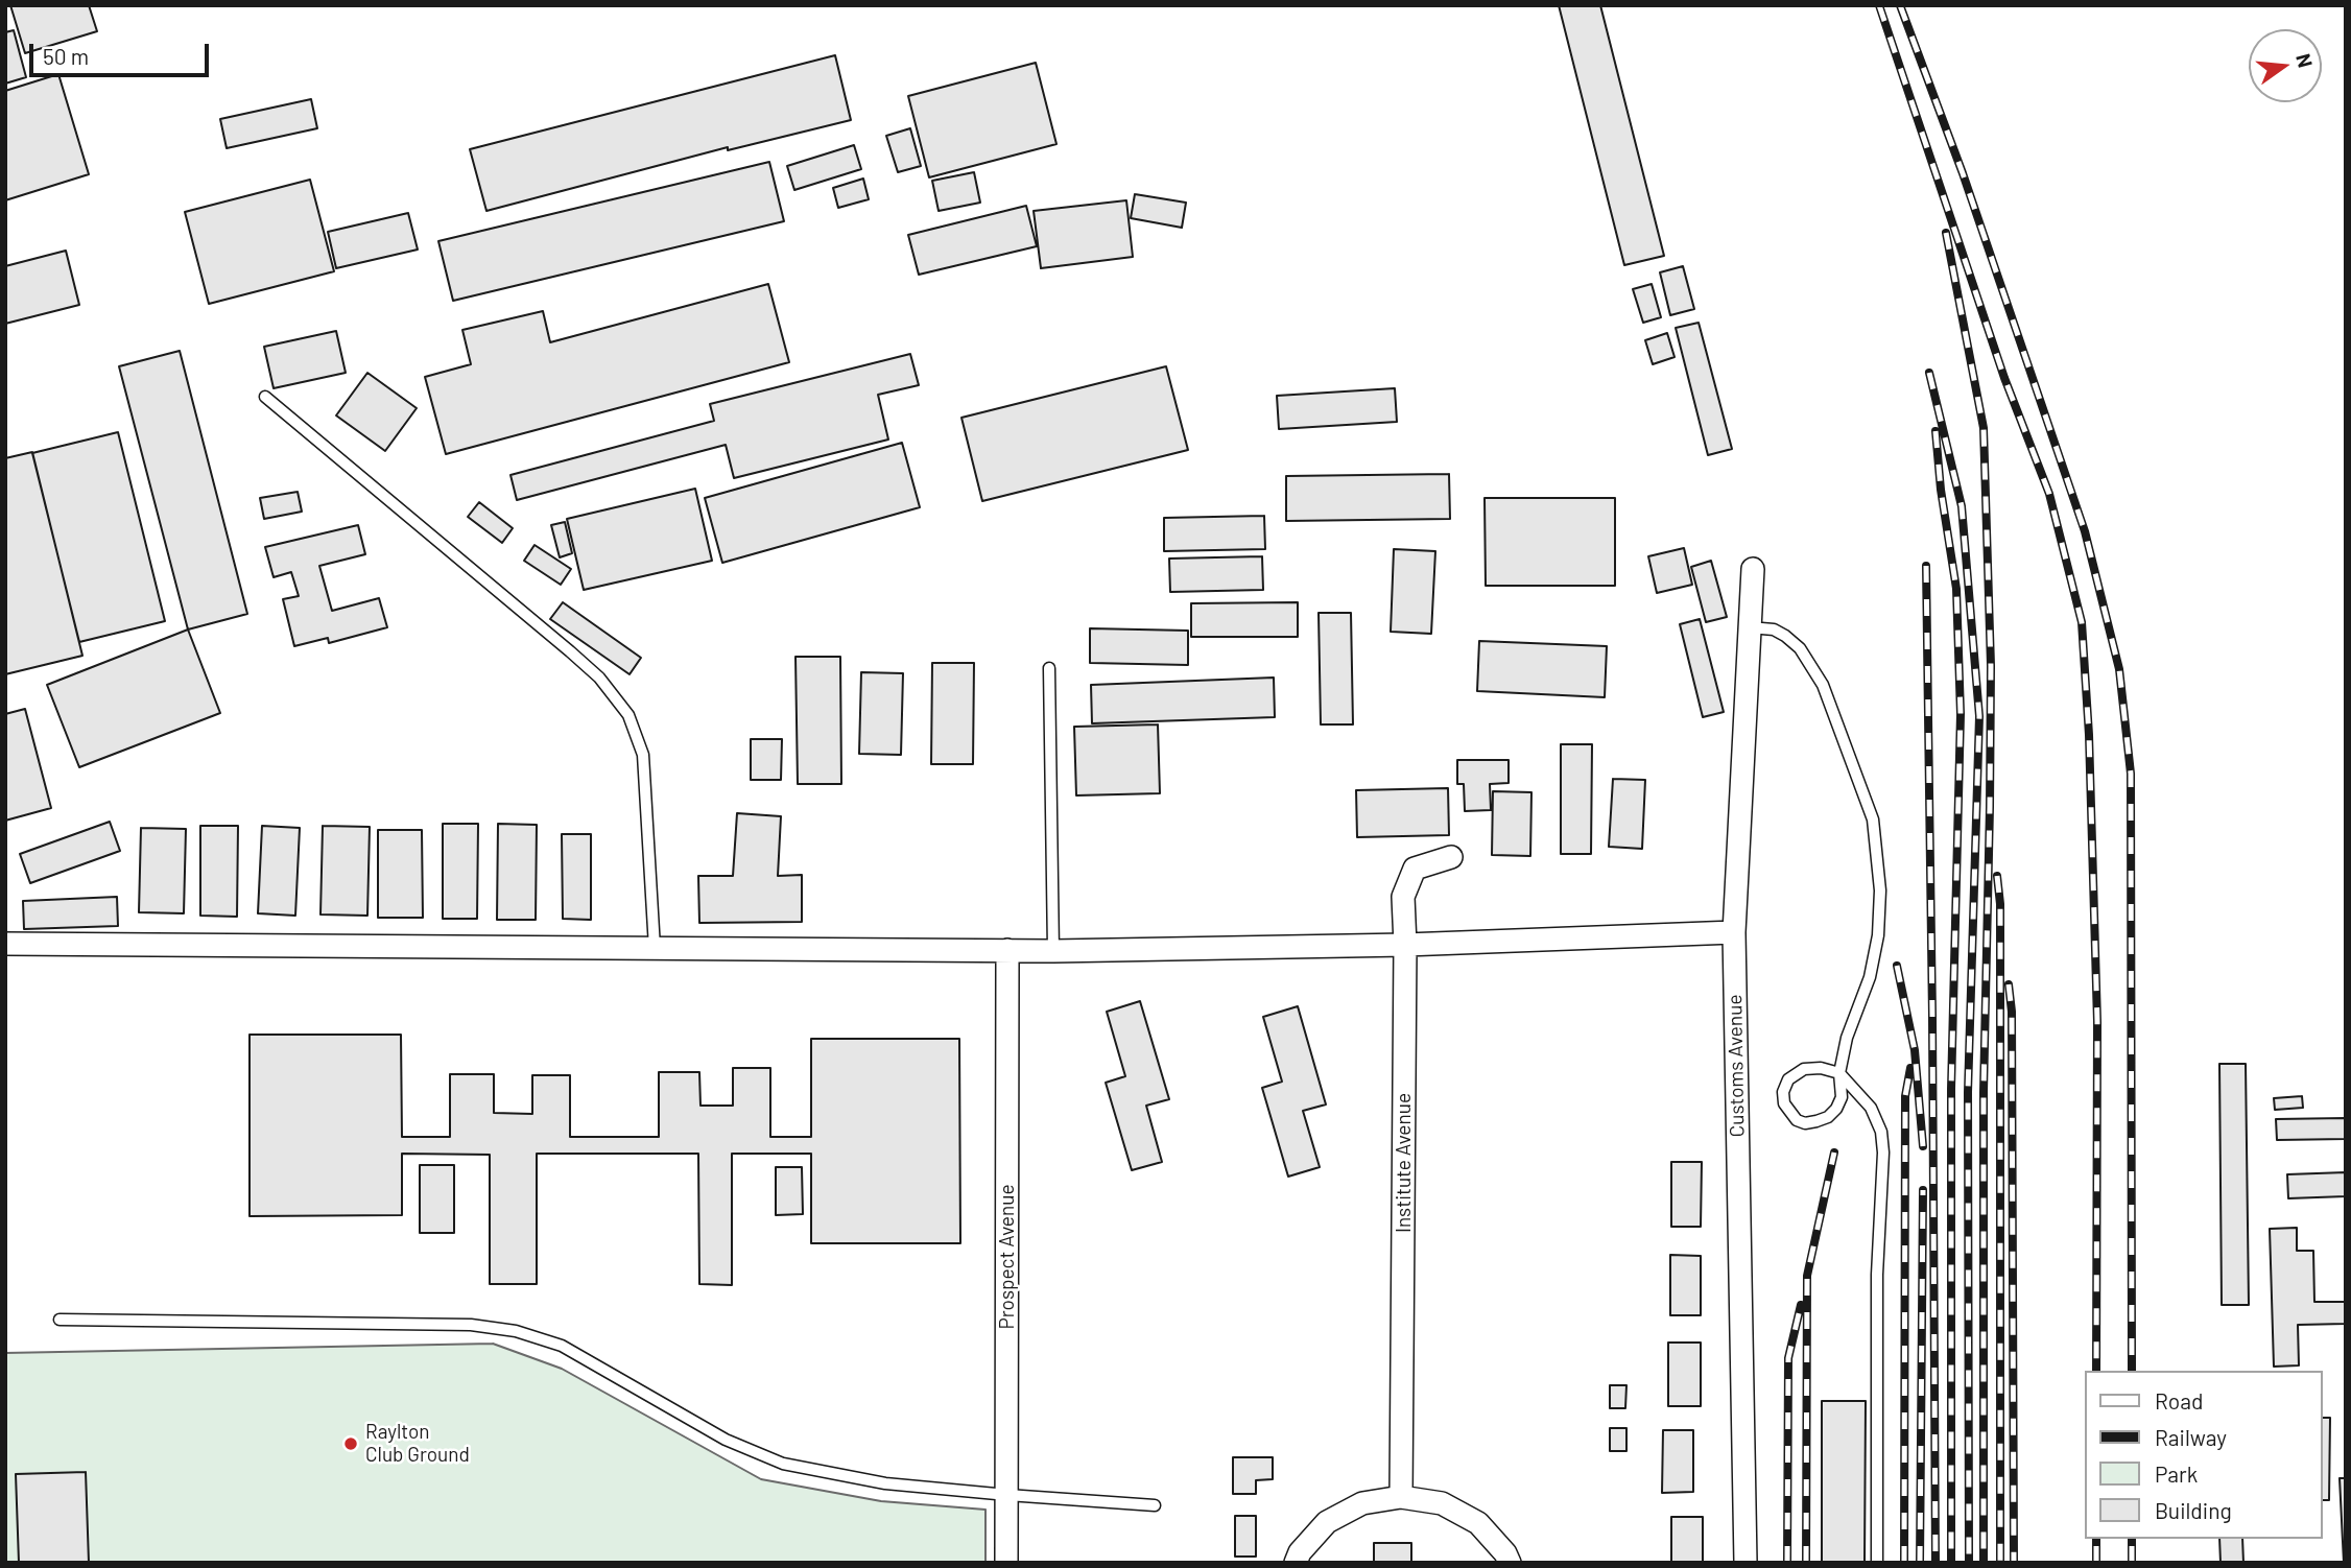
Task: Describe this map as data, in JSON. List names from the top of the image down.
{
  "streets": {
    "street": ["Customs Avenue", "Institute Avenue", "Prospect Avenue"]
  },
  "places": ["Raylton Club Ground"],
  "legend": [
    "Road",
    "Railway",
    "Park",
    "Building"
  ],
  "scale_bar": "50 m",
  "north": "right"
}
